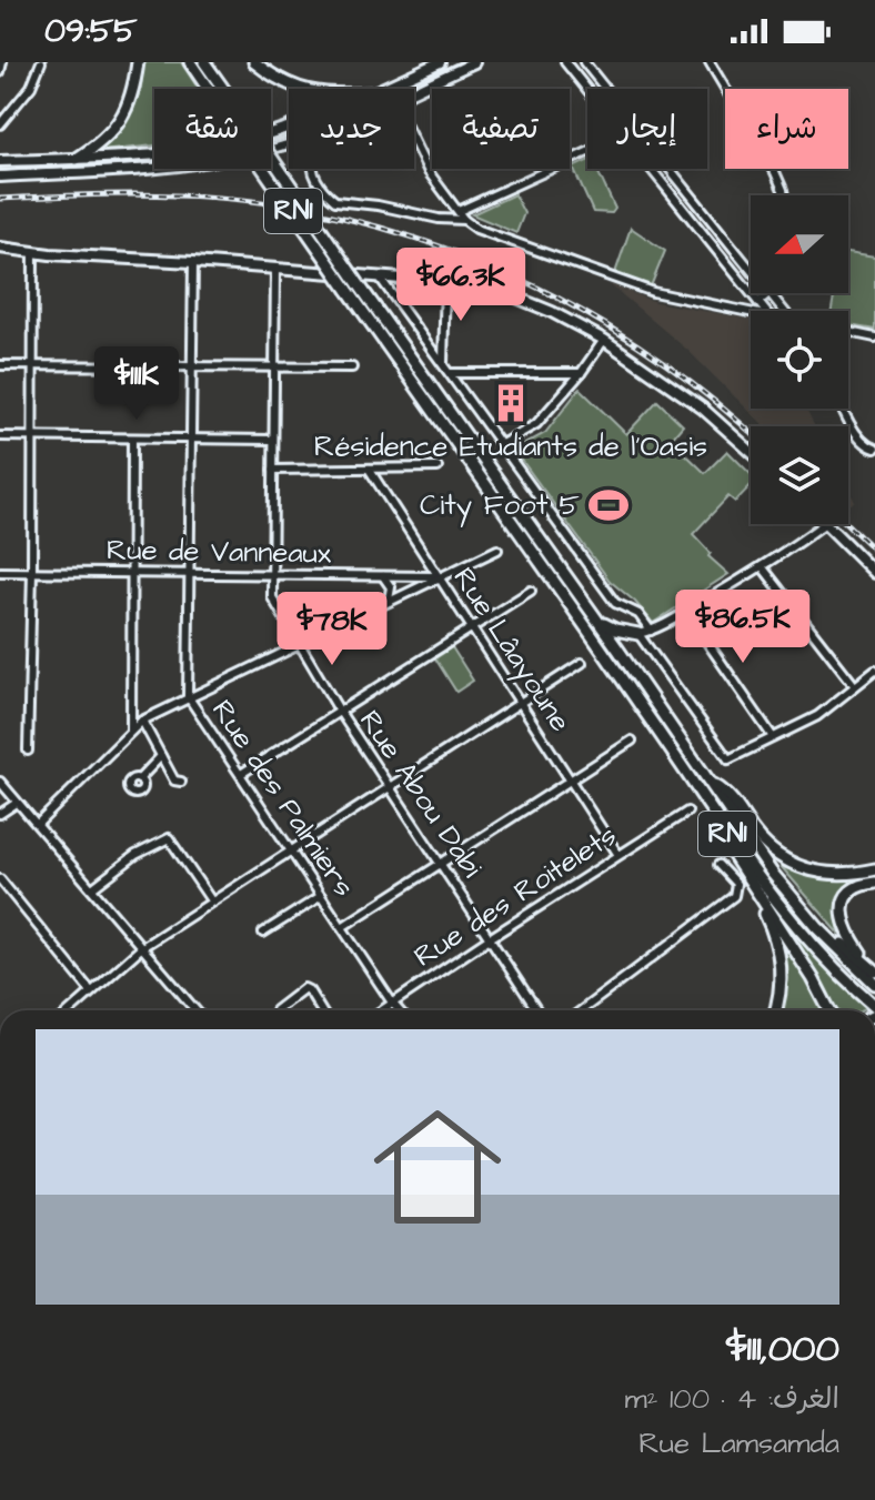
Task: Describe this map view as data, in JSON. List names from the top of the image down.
{
  "streets": {
    "highway": ["RN1"],
    "street": [
      "Rue de Vanneaux",
      "Rue Lâayoune",
      "Rue Abou Dabi",
      "Rue des Palmiers",
      "Rue des Roitelets"
    ]
  },
  "crossings": [
    ["Rue de Vanneaux", "Rue Lâayoune"],
    ["Rue de Vanneaux", "Rue Abou Dabi"],
    ["Rue de Vanneaux", "Rue des Palmiers"],
    ["Rue Lâayoune", "Rue des Roitelets"],
    ["Rue Abou Dabi", "Rue des Roitelets"],
    ["Rue des Palmiers", "Rue des Roitelets"]
  ],
  "places": {
    "building": ["Résidence Etudiants de l'Oasis"],
    "sports": ["City Foot 5"]
  },
  "north": "left",
  "page": {
    "status": "09:55",
    "chip": [
      "شراء",
      "إيجار",
      "تصفية",
      "جديد",
      "شقة"
    ],
    "price": [
      "$66.3K",
      "$111K",
      "$86.5K",
      "$78K"
    ],
    "list": [
      {
        "name": "$111,000",
        "note": "الغرف: 4 · 100 m² · Rue Lamsamda"
      }
    ]
  }
}
